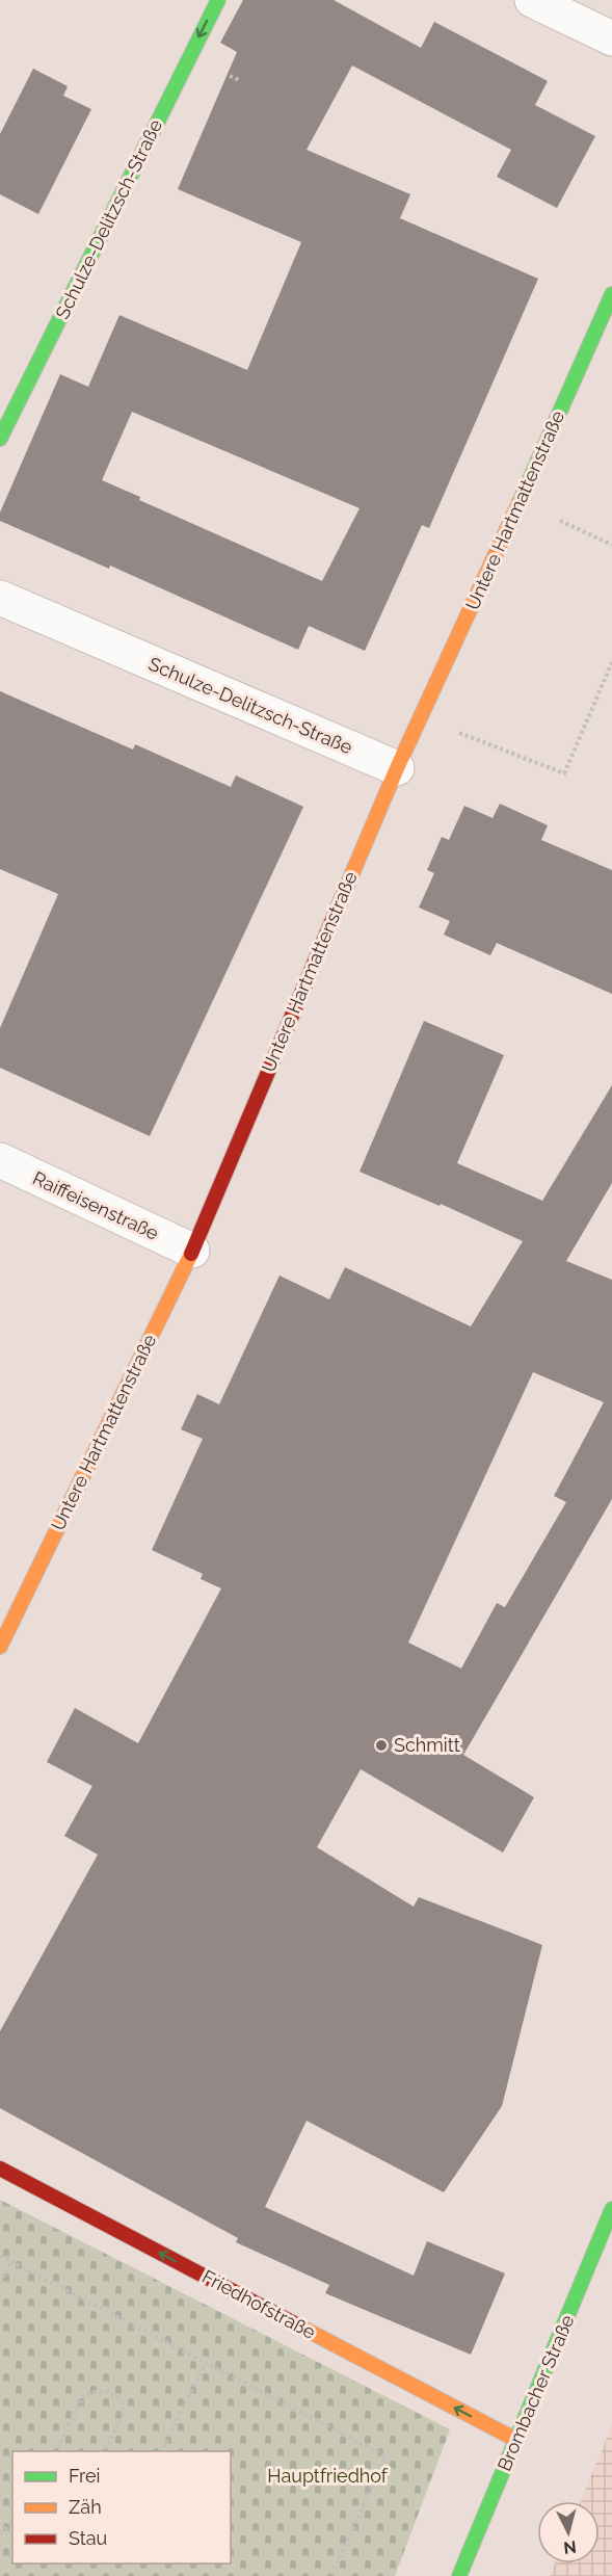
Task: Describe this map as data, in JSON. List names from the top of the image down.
{
  "streets": {
    "street": [
      "Schulze-Delitzsch-Straße",
      "Untere Hartmattenstraße",
      "Raiffeisenstraße",
      "Friedhofstraße",
      "Brombacher Straße"
    ]
  },
  "crossings": [
    ["Schulze-Delitzsch-Straße", "Untere Hartmattenstraße"],
    ["Untere Hartmattenstraße", "Raiffeisenstraße"],
    ["Friedhofstraße", "Brombacher Straße"]
  ],
  "one_way": ["Schulze-Delitzsch-Straße", "Friedhofstraße"],
  "parks": ["Hauptfriedhof"],
  "places": ["Schmitt"],
  "legend": ["Frei", "Zäh", "Stau"],
  "north": "bottom"
}
